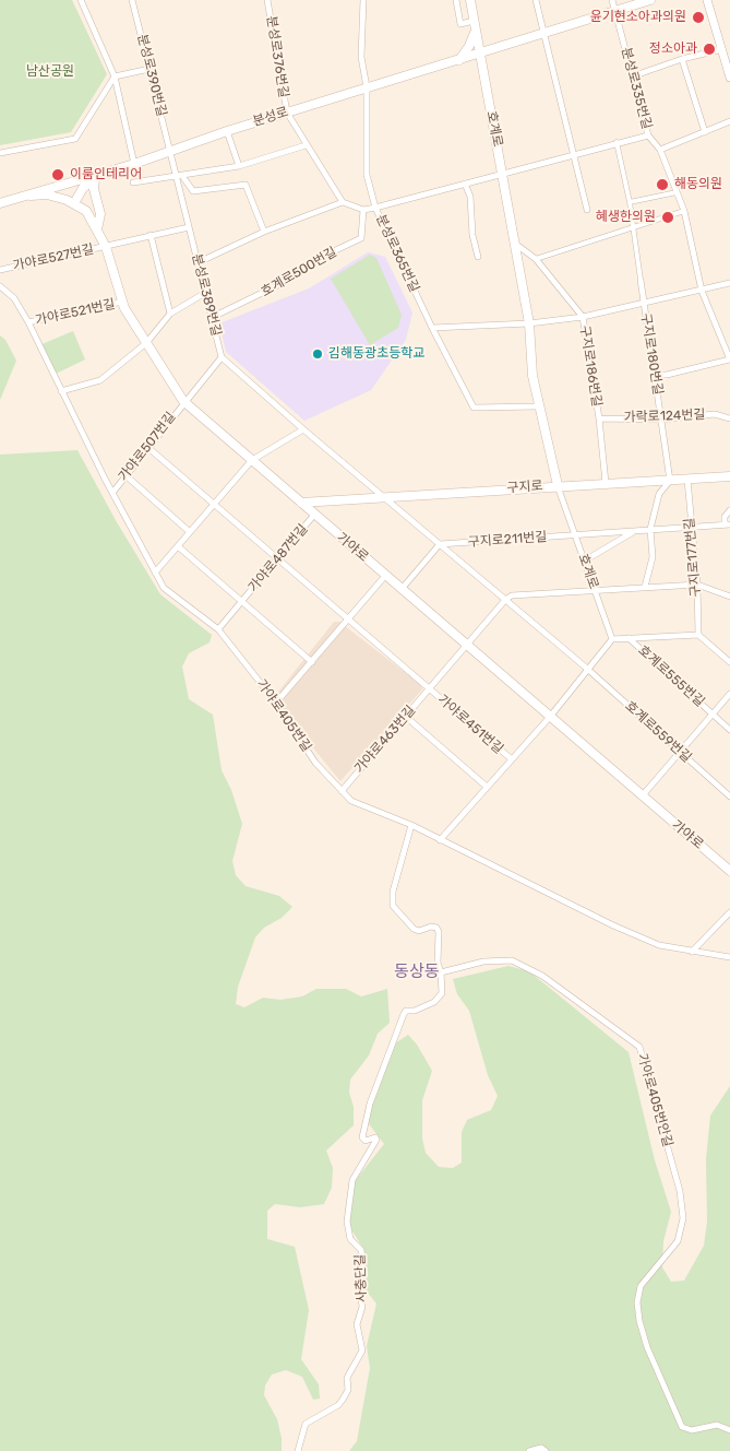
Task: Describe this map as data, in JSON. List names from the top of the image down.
{
  "streets": {
    "main road": [
      "분성로",
      "호계로",
      "구지로",
      "가야로"
    ],
    "street": [
      "분성로376번길",
      "분성로390번길",
      "분성로335번길",
      "분성로365번길",
      "가야로527번길",
      "호계로500번길",
      "분성로389번길",
      "가야로521번길",
      "구지로180번길",
      "구지로186번길",
      "가락로124번길",
      "가야로507번길",
      "구지로211번길",
      "구지로177번길",
      "가야로487번길",
      "호계로555번길",
      "가야로405번길",
      "가야로451번길",
      "호계로559번길",
      "가야로463번길",
      "가야로405번안길",
      "사충단길"
    ]
  },
  "crossings": [
    ["분성로376번길", "분성로"],
    ["분성로390번길", "분성로"],
    ["분성로390번길", "분성로389번길"],
    ["분성로335번길", "분성로"],
    ["분성로335번길", "구지로180번길"],
    ["분성로", "호계로"],
    ["분성로", "분성로365번길"],
    ["분성로", "분성로389번길"],
    ["분성로", "가야로"],
    ["호계로", "분성로365번길"],
    ["호계로", "구지로186번길"],
    ["호계로", "구지로"],
    ["호계로", "구지로211번길"],
    ["호계로", "호계로555번길"],
    ["가야로527번길", "분성로389번길"],
    ["가야로527번길", "가야로"],
    ["호계로500번길", "분성로389번길"],
    ["가야로521번길", "가야로"],
    ["가야로521번길", "가야로405번길"],
    ["구지로180번길", "가락로124번길"],
    ["구지로180번길", "구지로"],
    ["구지로186번길", "가락로124번길"],
    ["구지로186번길", "구지로"],
    ["가야로507번길", "가야로"],
    ["가야로507번길", "가야로405번길"],
    ["구지로", "구지로211번길"],
    ["구지로", "가야로"],
    ["구지로", "구지로177번길"],
    ["구지로211번길", "구지로177번길"],
    ["구지로211번길", "호계로559번길"],
    ["가야로", "가야로487번길"],
    ["가야로", "호계로555번길"],
    ["가야로", "가야로451번길"],
    ["가야로", "가야로463번길"],
    ["구지로177번길", "호계로555번길"],
    ["가야로487번길", "가야로405번길"],
    ["호계로555번길", "호계로559번길"],
    ["가야로405번길", "가야로451번길"],
    ["가야로405번길", "가야로463번길"],
    ["가야로451번길", "가야로463번길"],
    ["가야로405번안길", "사충단길"]
  ],
  "districts": ["동상동"],
  "parks": ["남산공원"],
  "places": [
    "윤기현소아과의원",
    "정소아과",
    "이룸인테리어",
    "해동의원",
    "혜생한의원",
    "김해동광초등학교"
  ]
}
